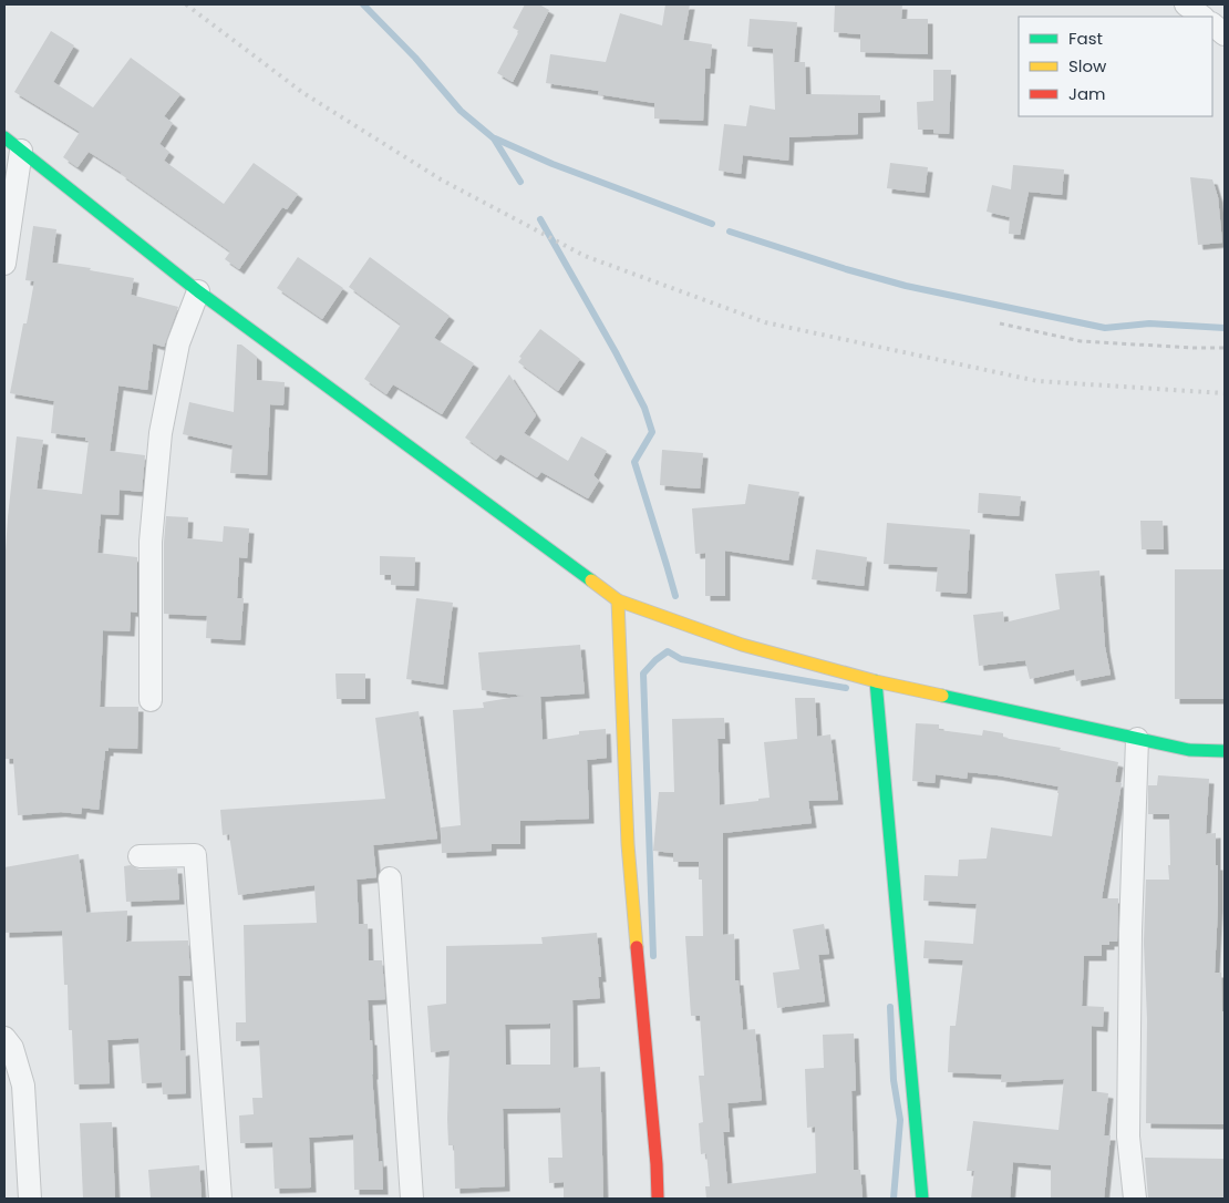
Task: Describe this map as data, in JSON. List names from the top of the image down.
{
  "legend": ["Fast", "Slow", "Jam"]
}
